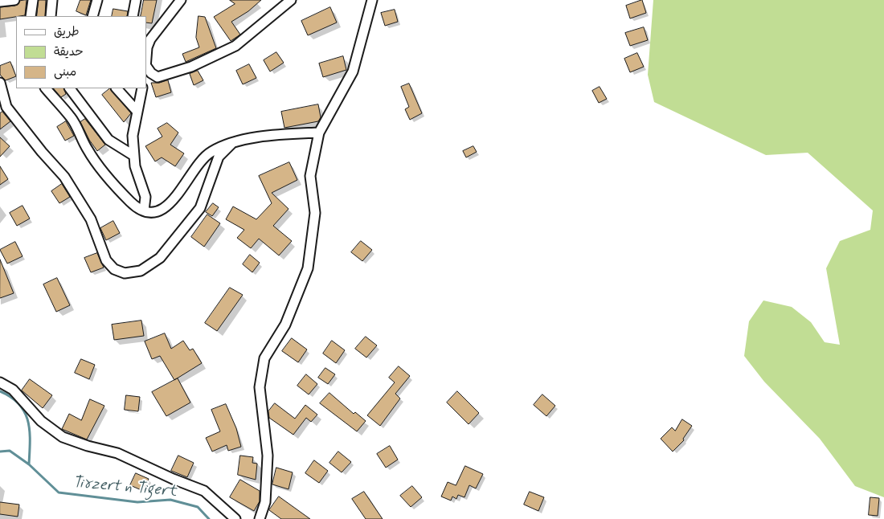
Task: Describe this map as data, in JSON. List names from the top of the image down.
{
  "water": ["Tiɣzert n Tigert"],
  "legend": ["طريق", "حديقة", "مبنى"]
}
